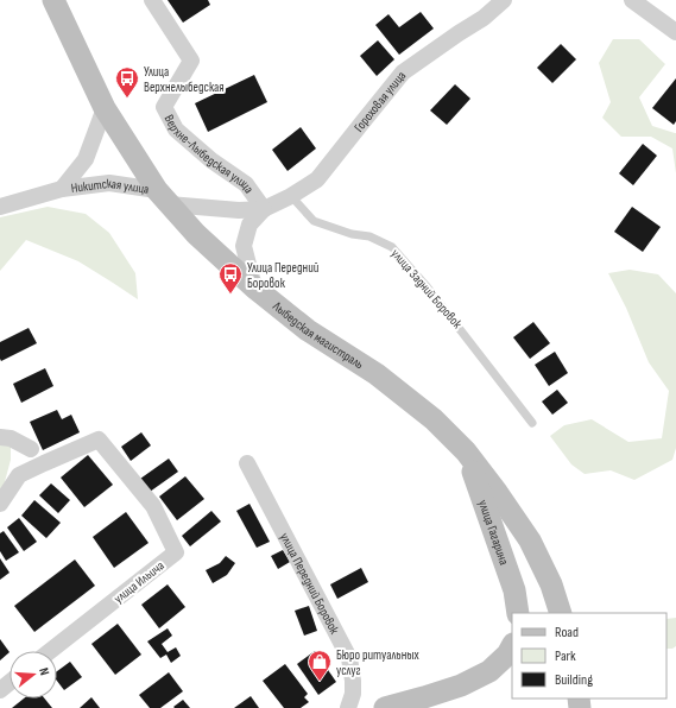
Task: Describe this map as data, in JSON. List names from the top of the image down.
{
  "streets": {
    "main road": ["Лыбедская магистраль", "улица Гагарина"],
    "street": [
      "Гороховая улица",
      "Верхне-Лыбедская улица",
      "Никитская улица",
      "улица Ильича",
      "улица Передний Боровок"
    ],
    "lane": ["улица Задний Боровок"]
  },
  "crossings": [
    ["Гороховая улица", "Верхне-Лыбедская улица"],
    ["Гороховая улица", "Никитская улица"],
    ["Гороховая улица", "улица Задний Боровок"],
    ["Гороховая улица", "Лыбедская магистраль"],
    ["Никитская улица", "Лыбедская магистраль"],
    ["Лыбедская магистраль", "улица Гагарина"]
  ],
  "places": {
    "bus stop": ["Улица Верхнелыбедская", "Улица Передний Боровок"],
    "shop": ["Бюро ритуальных услуг"]
  },
  "legend": ["Road", "Park", "Building"],
  "north": "right"
}
